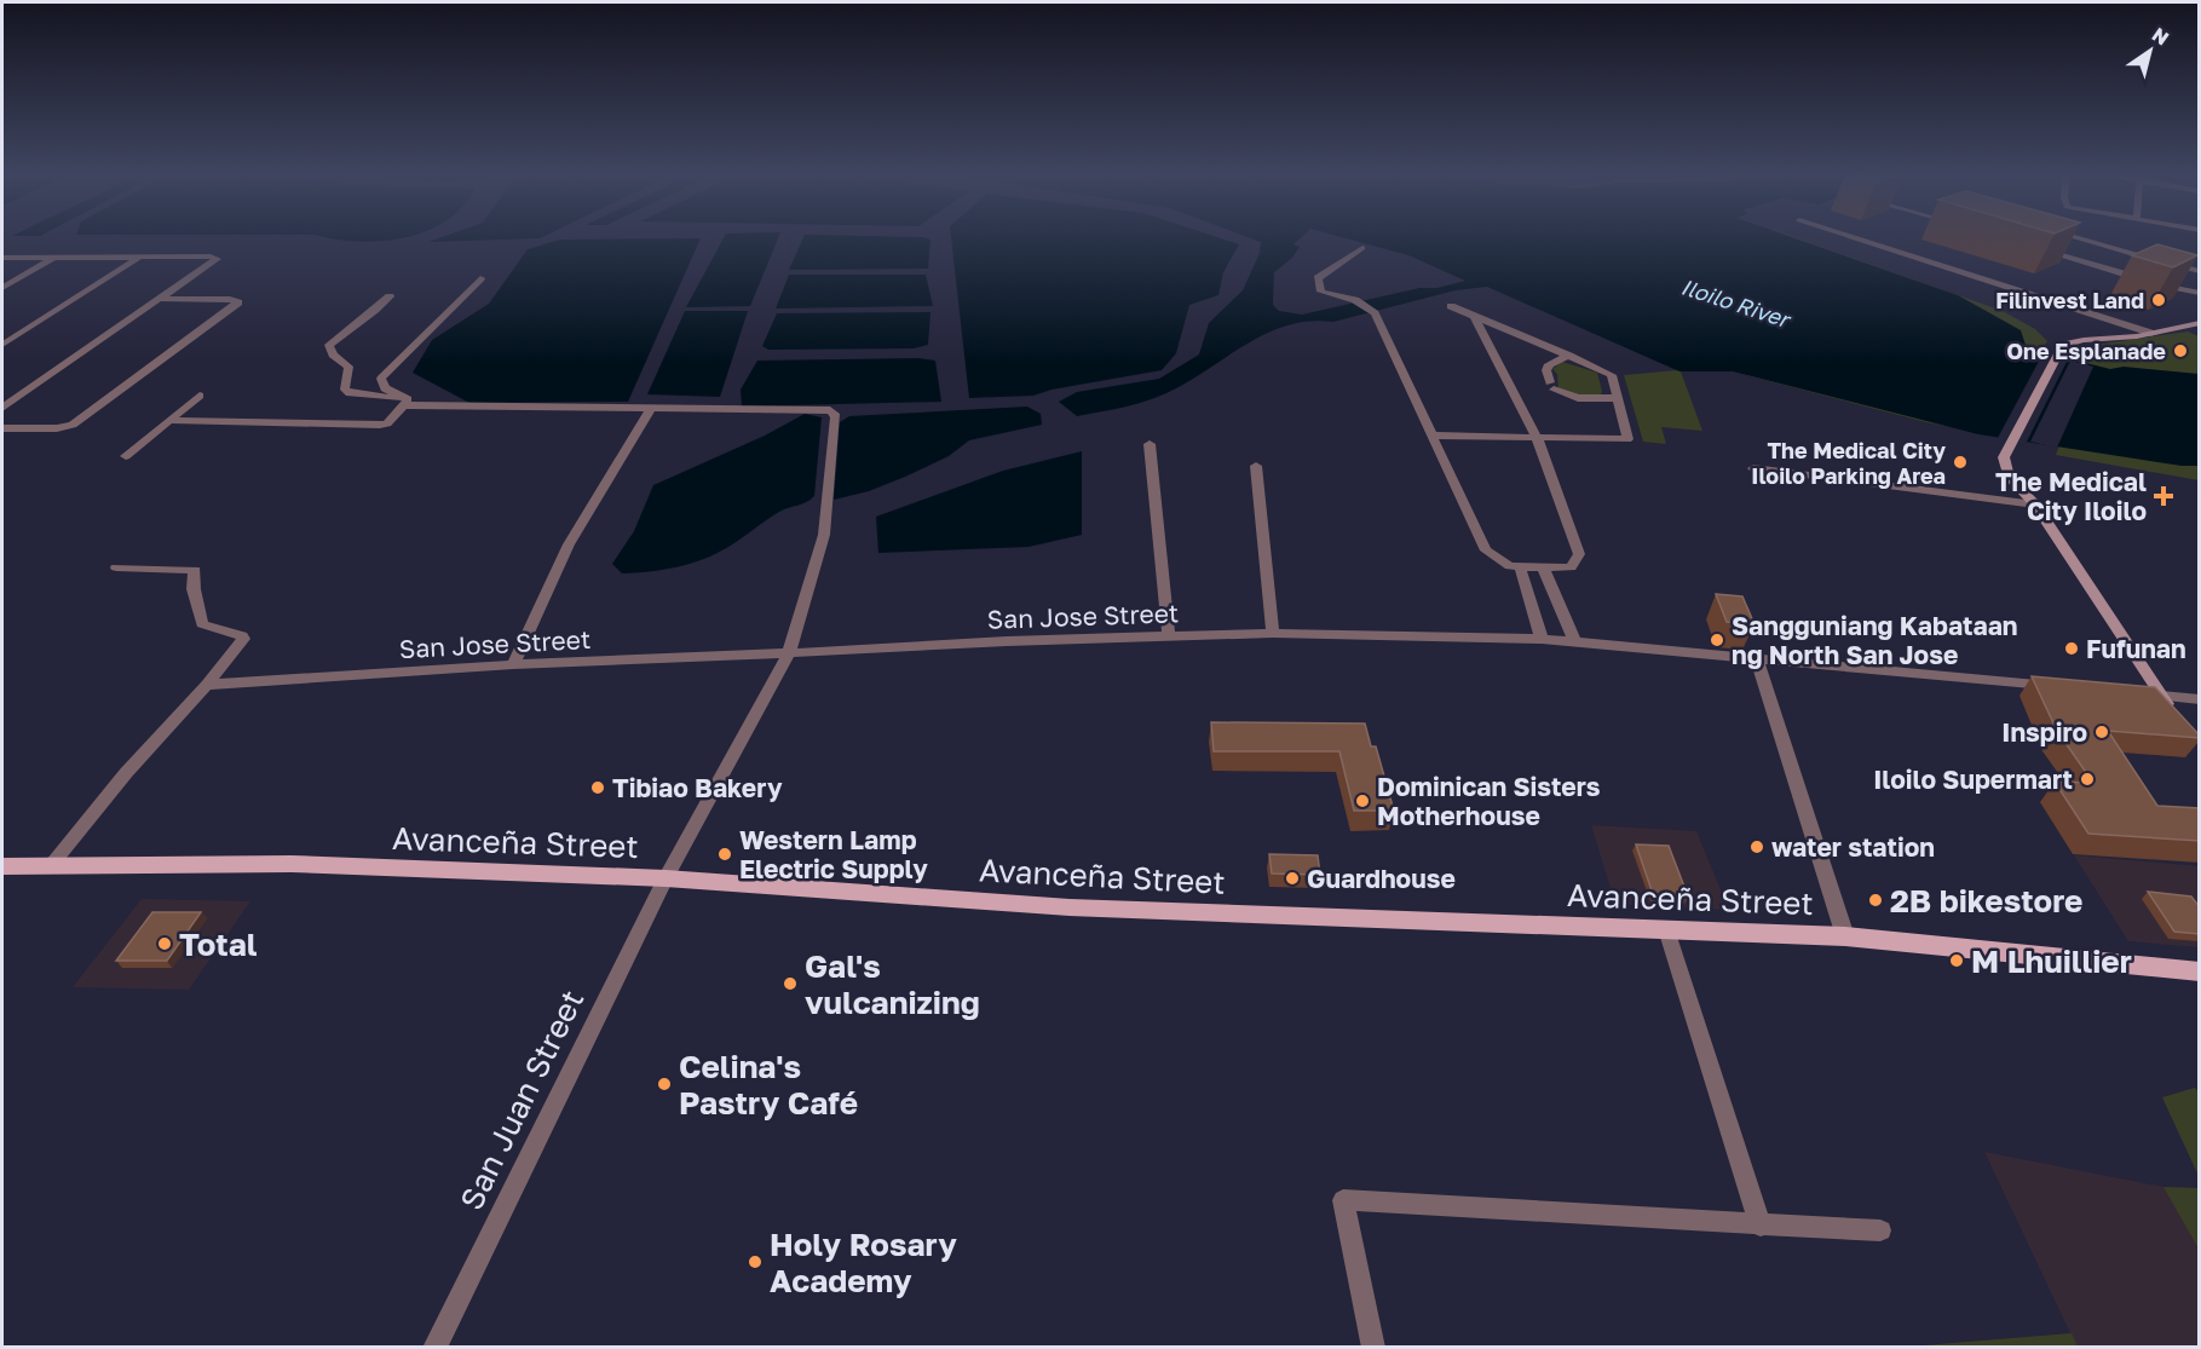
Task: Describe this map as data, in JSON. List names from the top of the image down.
{
  "streets": {
    "main road": ["Avanceña Street"],
    "street": ["San Jose Street", "San Juan Street"]
  },
  "crossings": [
    ["San Jose Street", "San Juan Street"],
    ["Avanceña Street", "San Juan Street"]
  ],
  "water": ["Iloilo River"],
  "places": {
    "other": [
      "Filinvest Land",
      "One Esplanade",
      "The Medical City Iloilo Parking Area",
      "Sangguniang Kabataan ng North San Jose",
      "Fufunan",
      "Inspiro",
      "Iloilo Supermart",
      "Tibiao Bakery",
      "Dominican Sisters Motherhouse",
      "water station",
      "Western Lamp Electric Supply",
      "Guardhouse",
      "2B bikestore",
      "Total",
      "M Lhuillier",
      "Gal's vulcanizing",
      "Celina's Pastry Café",
      "Holy Rosary Academy"
    ],
    "health": ["The Medical City Iloilo"]
  },
  "north": "top right"
}
